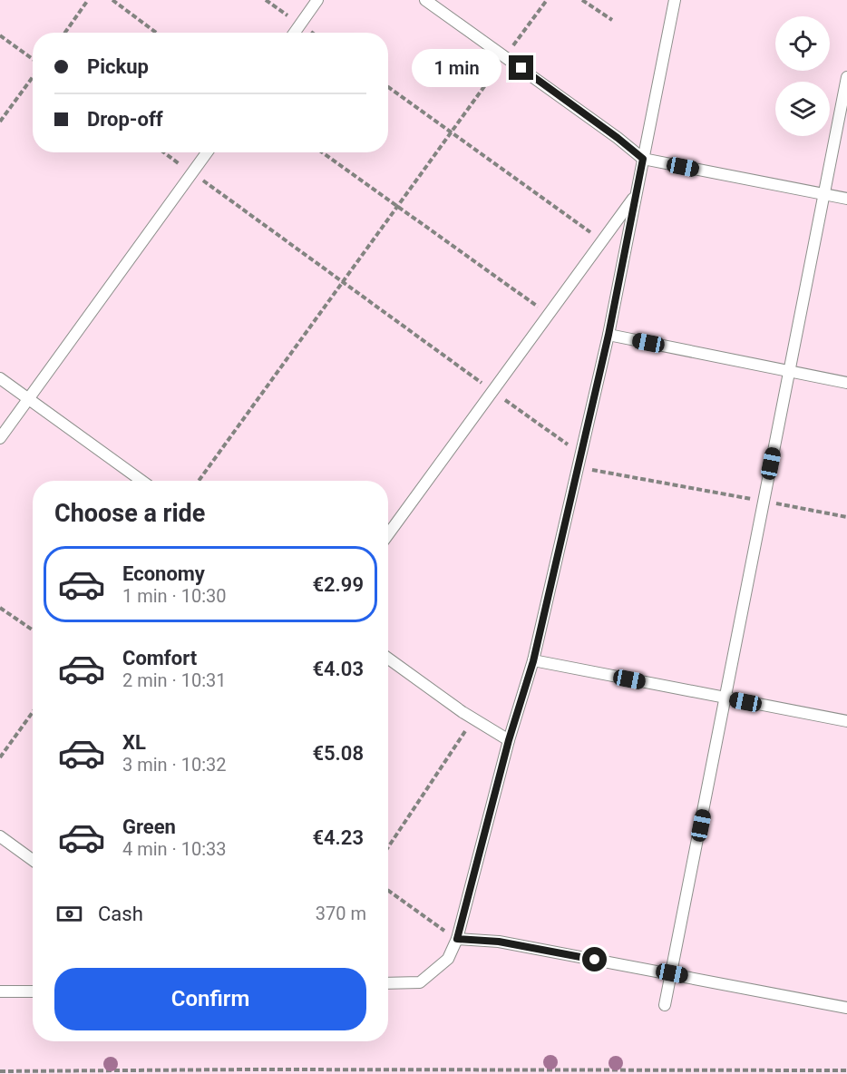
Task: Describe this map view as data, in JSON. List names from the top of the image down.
{
  "page": {
    "banner": ["Pickup", "Drop-off"],
    "bubble": "1 min",
    "heading": "Choose a ride",
    "list": [
      {
        "name": "Economy",
        "note": "1 min · 10:30",
        "value": "€2.99"
      },
      {
        "name": "Comfort",
        "note": "2 min · 10:31",
        "value": "€4.03"
      },
      {
        "name": "XL",
        "note": "3 min · 10:32",
        "value": "€5.08"
      },
      {
        "name": "Green",
        "note": "4 min · 10:33",
        "value": "€4.23"
      }
    ],
    "pay": ["Cash", "370 m"],
    "buttons": "Confirm"
  }
}
